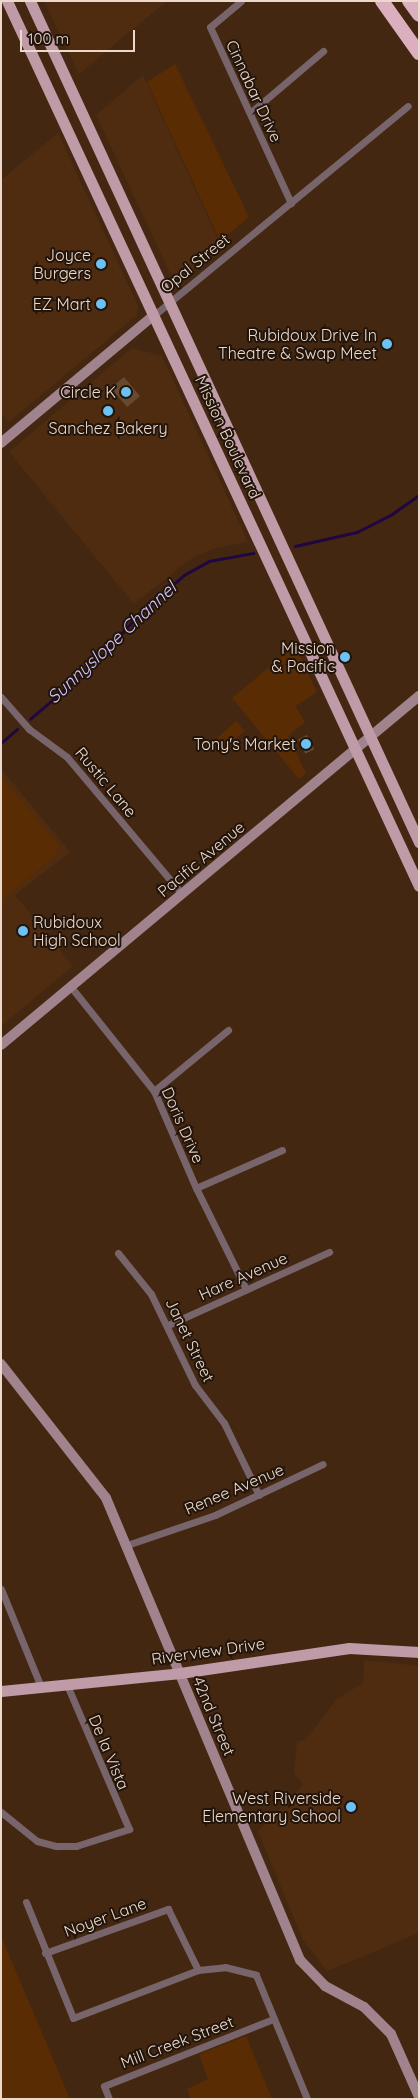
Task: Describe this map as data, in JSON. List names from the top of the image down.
{
  "streets": {
    "main road": ["Mission Boulevard", "Riverview Drive"],
    "street": [
      "Cinnabar Drive",
      "Opal Street",
      "Rustic Lane",
      "Pacific Avenue",
      "Doris Drive",
      "Hare Avenue",
      "Janet Street",
      "Renee Avenue",
      "42nd Street",
      "De la Vista",
      "Noyer Lane",
      "Mill Creek Street"
    ]
  },
  "crossings": [
    ["Cinnabar Drive", "Opal Street"],
    ["Opal Street", "Mission Boulevard"],
    ["Mission Boulevard", "Pacific Avenue"],
    ["Rustic Lane", "Pacific Avenue"],
    ["Pacific Avenue", "Doris Drive"],
    ["Doris Drive", "Hare Avenue"],
    ["Hare Avenue", "Janet Street"],
    ["Janet Street", "Renee Avenue"],
    ["Renee Avenue", "42nd Street"],
    ["Riverview Drive", "42nd Street"],
    ["Riverview Drive", "De la Vista"]
  ],
  "water": ["Sunnyslope Channel"],
  "places": [
    "Joyce Burgers",
    "EZ Mart",
    "Rubidoux Drive In Theatre & Swap Meet",
    "Circle K",
    "Sanchez Bakery",
    "Mission & Pacific",
    "Tony's Market",
    "Rubidoux High School",
    "West Riverside Elementary School"
  ],
  "scale_bar": "100 m"
}
